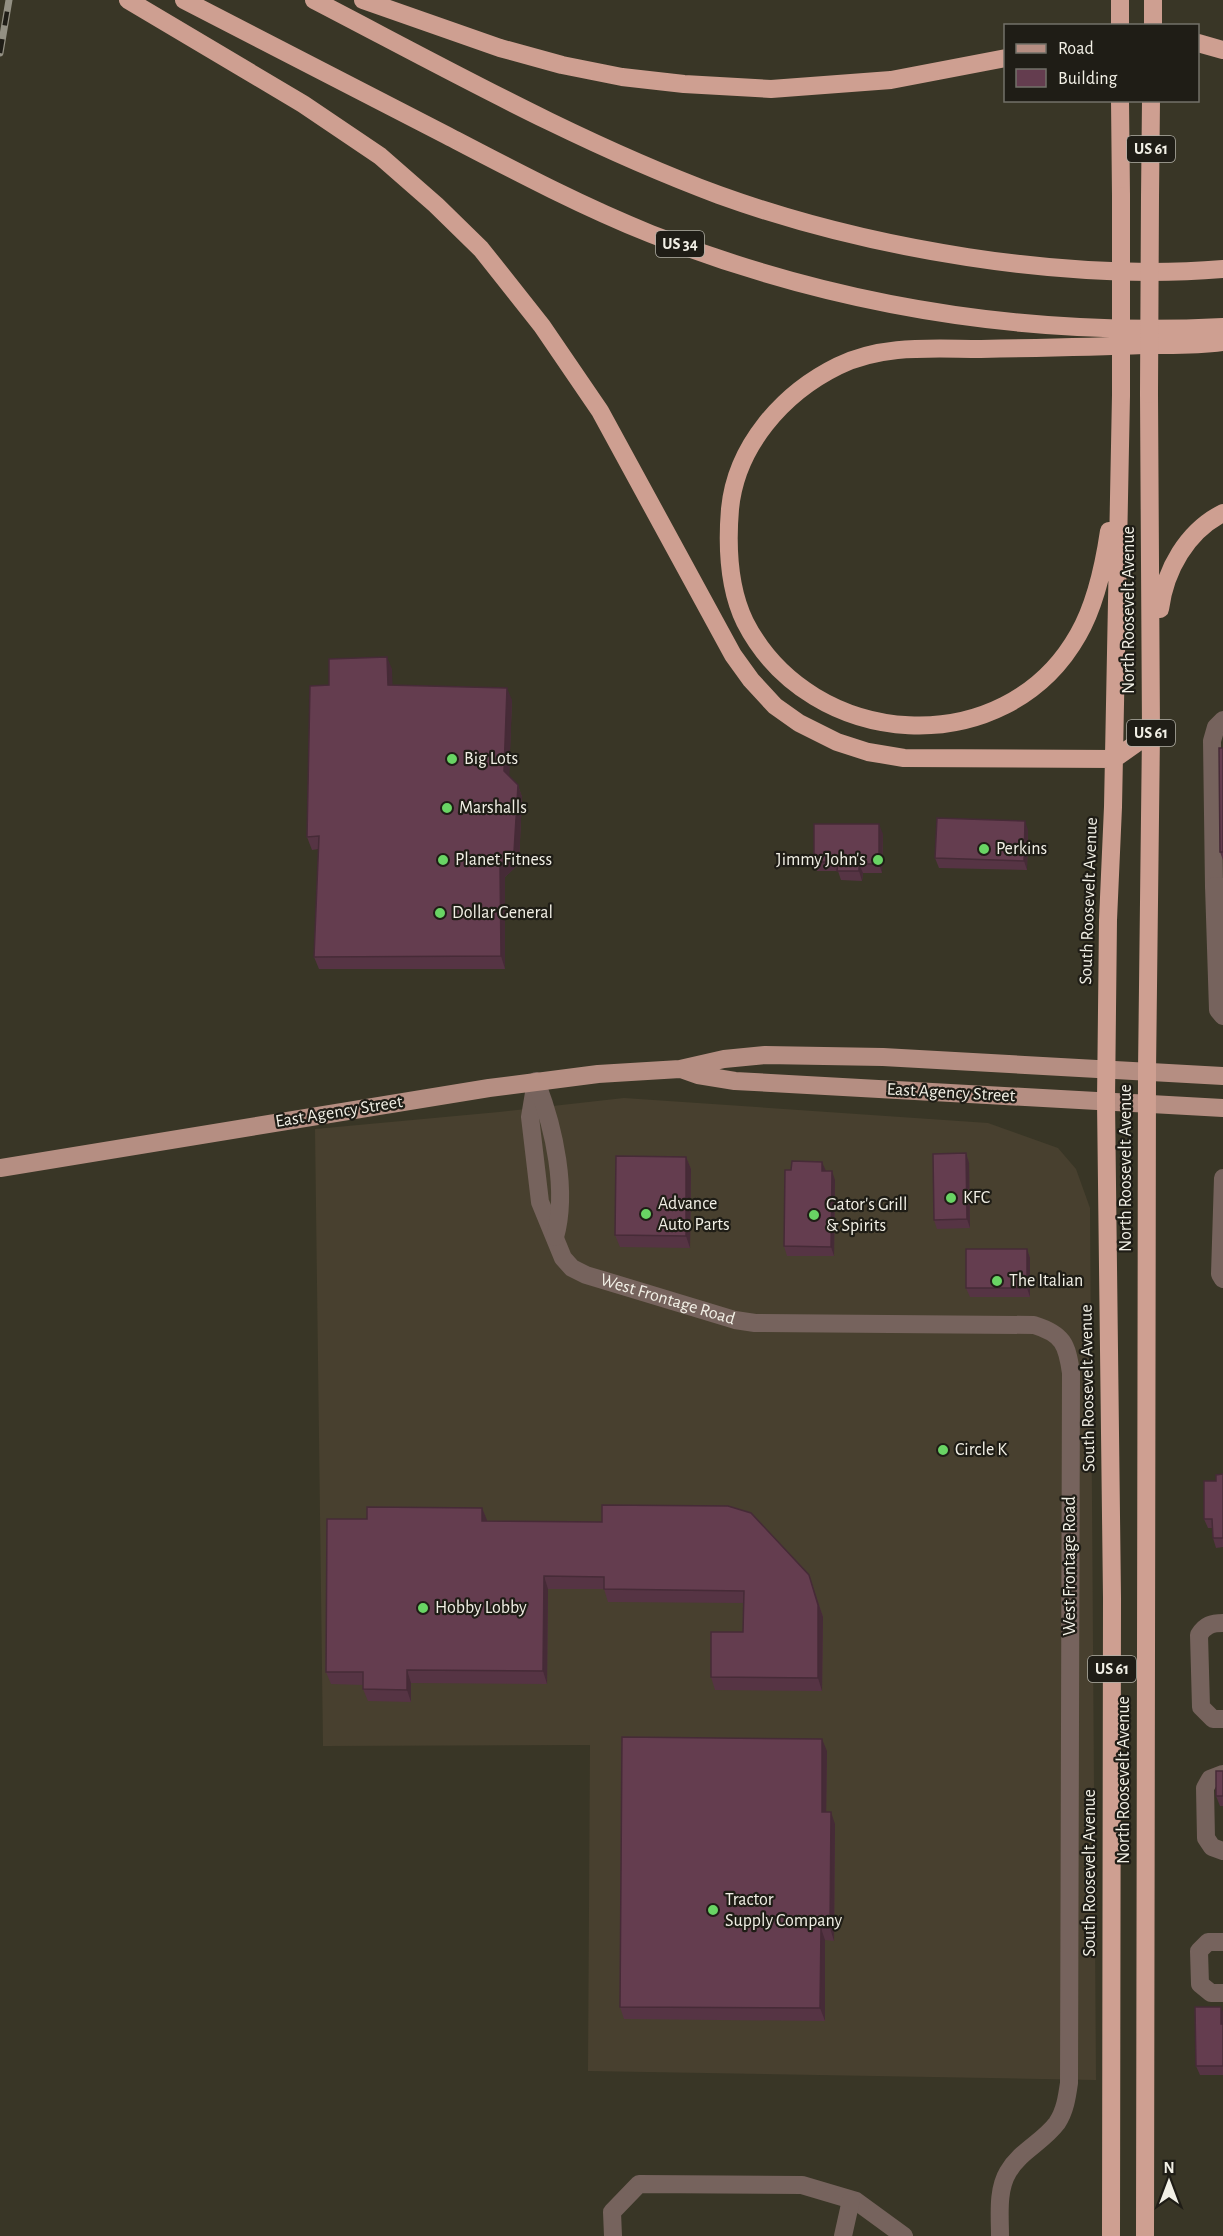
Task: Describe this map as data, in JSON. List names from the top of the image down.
{
  "streets": {
    "highway": [
      "US 61",
      "US 34",
      "North Roosevelt Avenue",
      "South Roosevelt Avenue"
    ],
    "main road": ["East Agency Street"],
    "street": ["West Frontage Road"]
  },
  "crossings": [
    ["North Roosevelt Avenue", "East Agency Street"],
    ["South Roosevelt Avenue", "East Agency Street"],
    ["East Agency Street", "West Frontage Road"]
  ],
  "places": [
    "Big Lots",
    "Marshalls",
    "Perkins",
    "Planet Fitness",
    "Jimmy John's",
    "Dollar General",
    "KFC",
    "Advance Auto Parts",
    "Gator's Grill & Spirits",
    "The Italian",
    "Circle K",
    "Hobby Lobby",
    "Tractor Supply Company"
  ],
  "legend": ["Road", "Building"],
  "north": "top"
}
